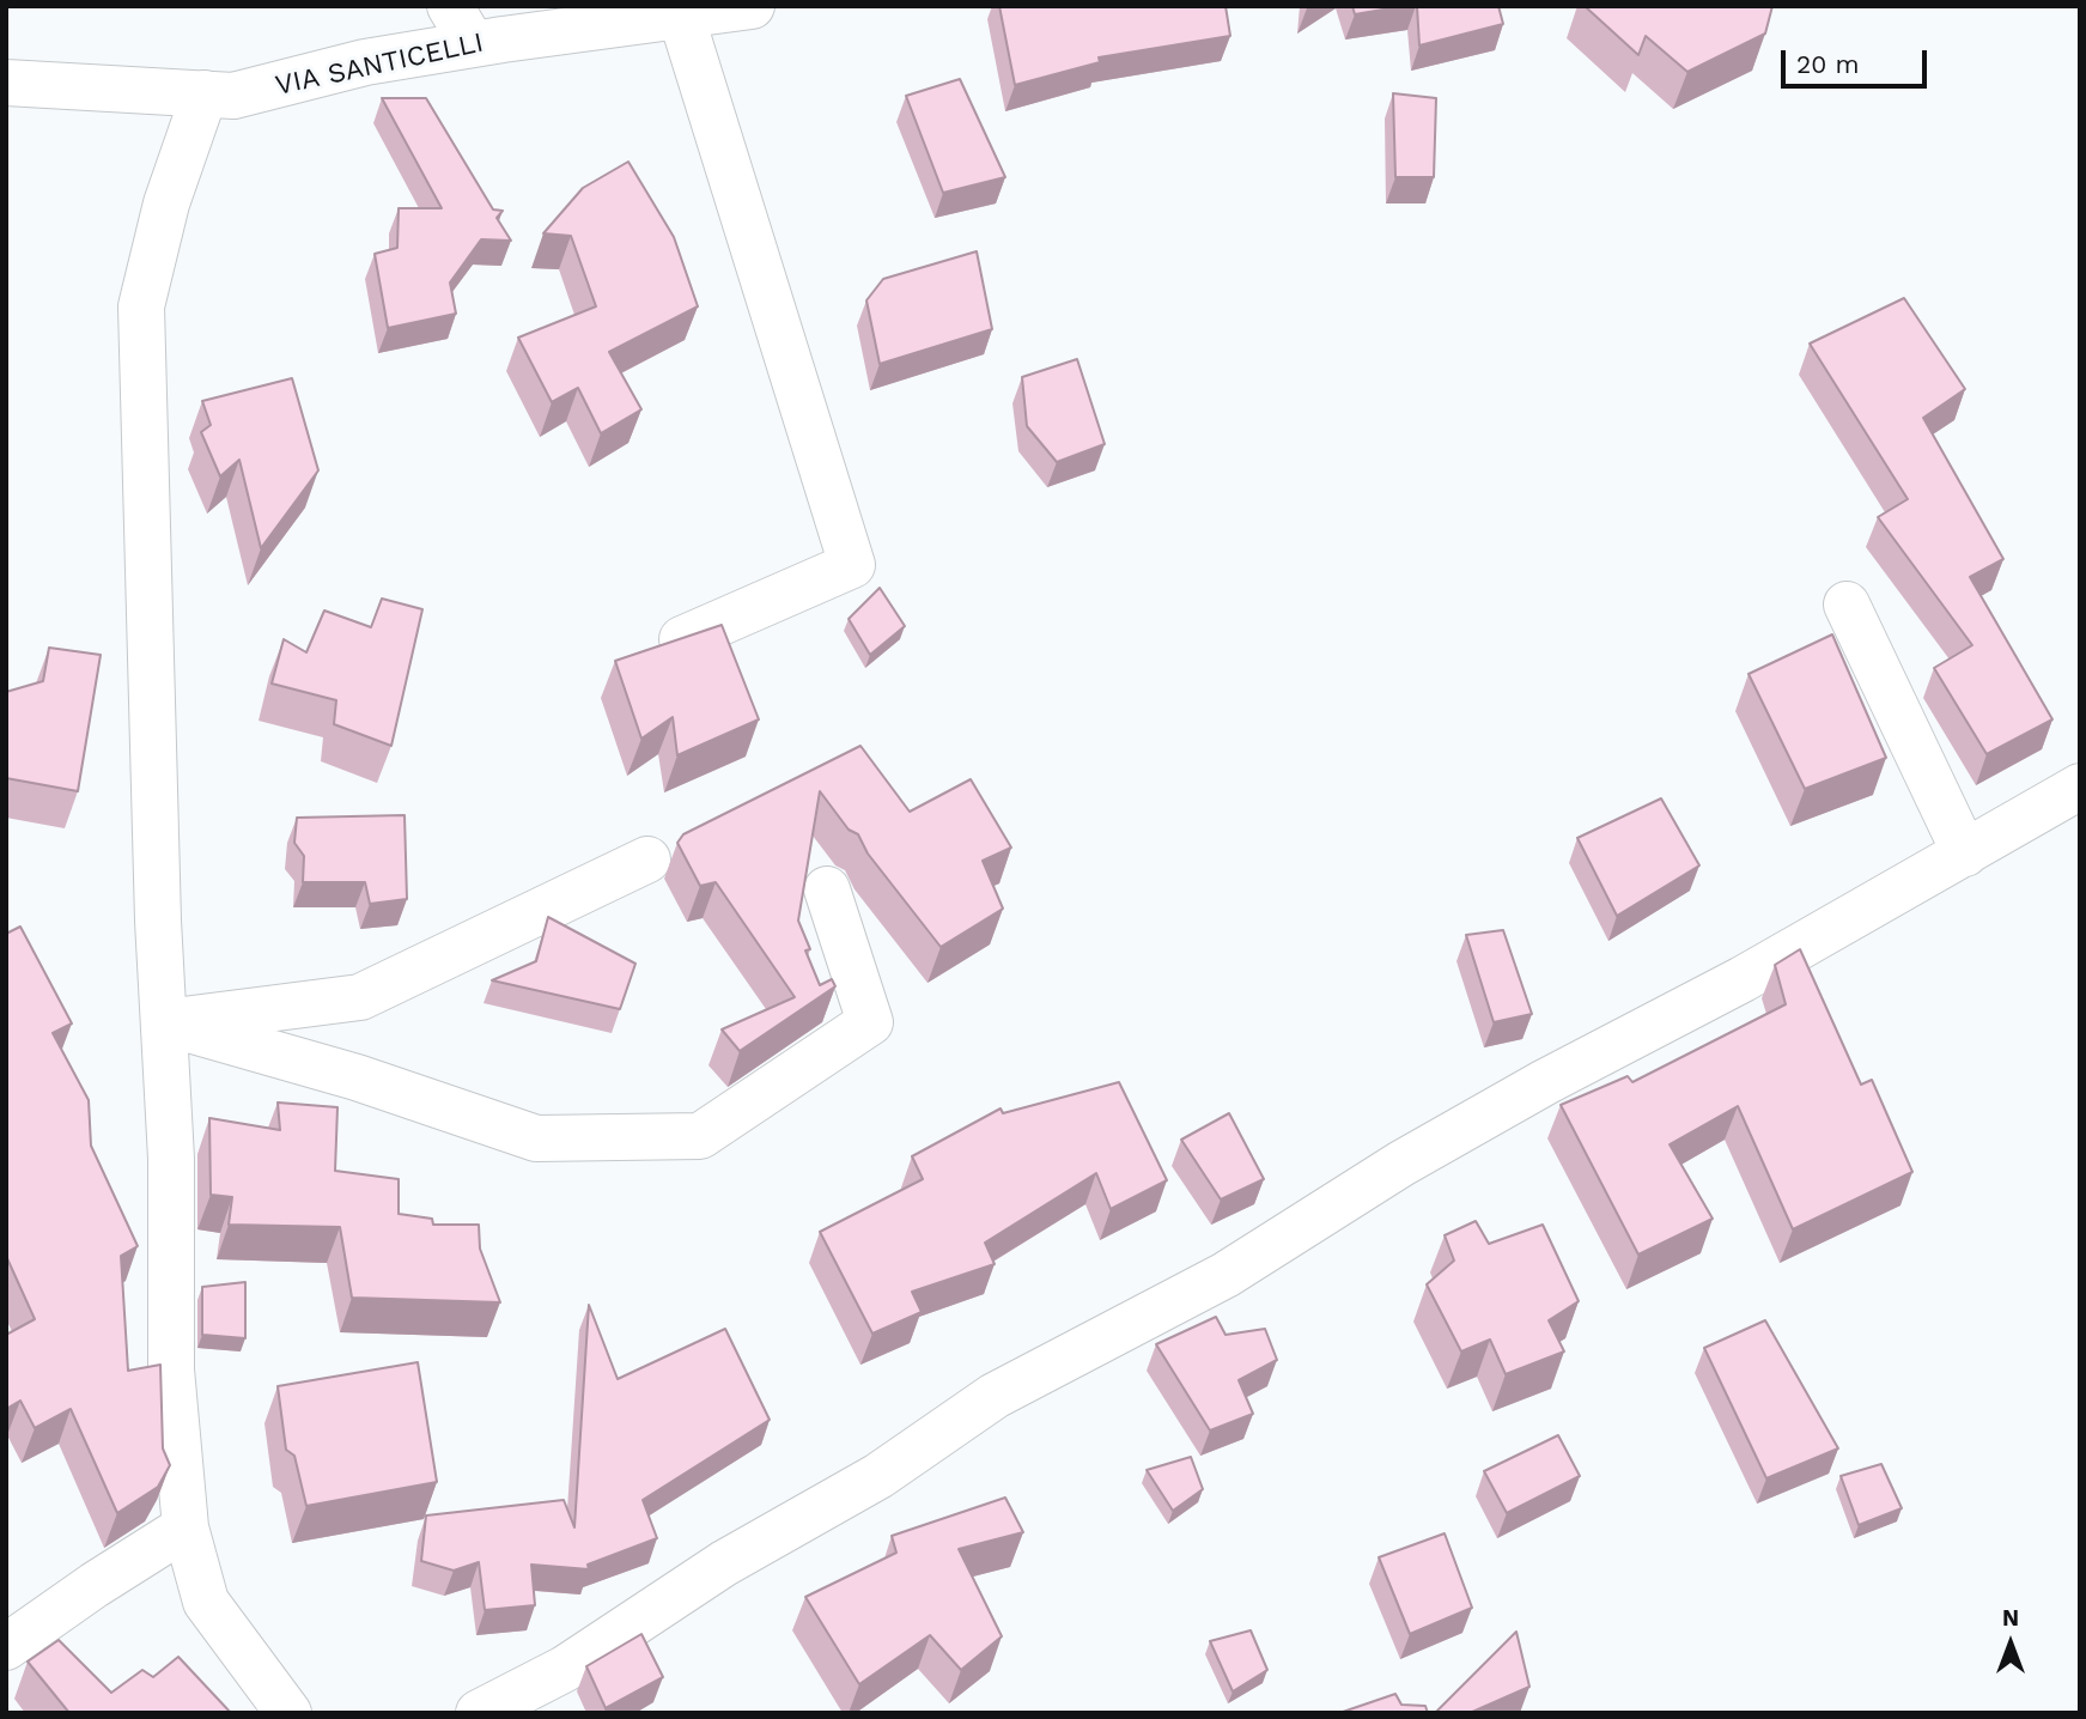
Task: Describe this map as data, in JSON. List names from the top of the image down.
{
  "streets": {
    "street": ["VIA SANTICELLI"]
  },
  "scale_bar": "20 m",
  "north": "top"
}
